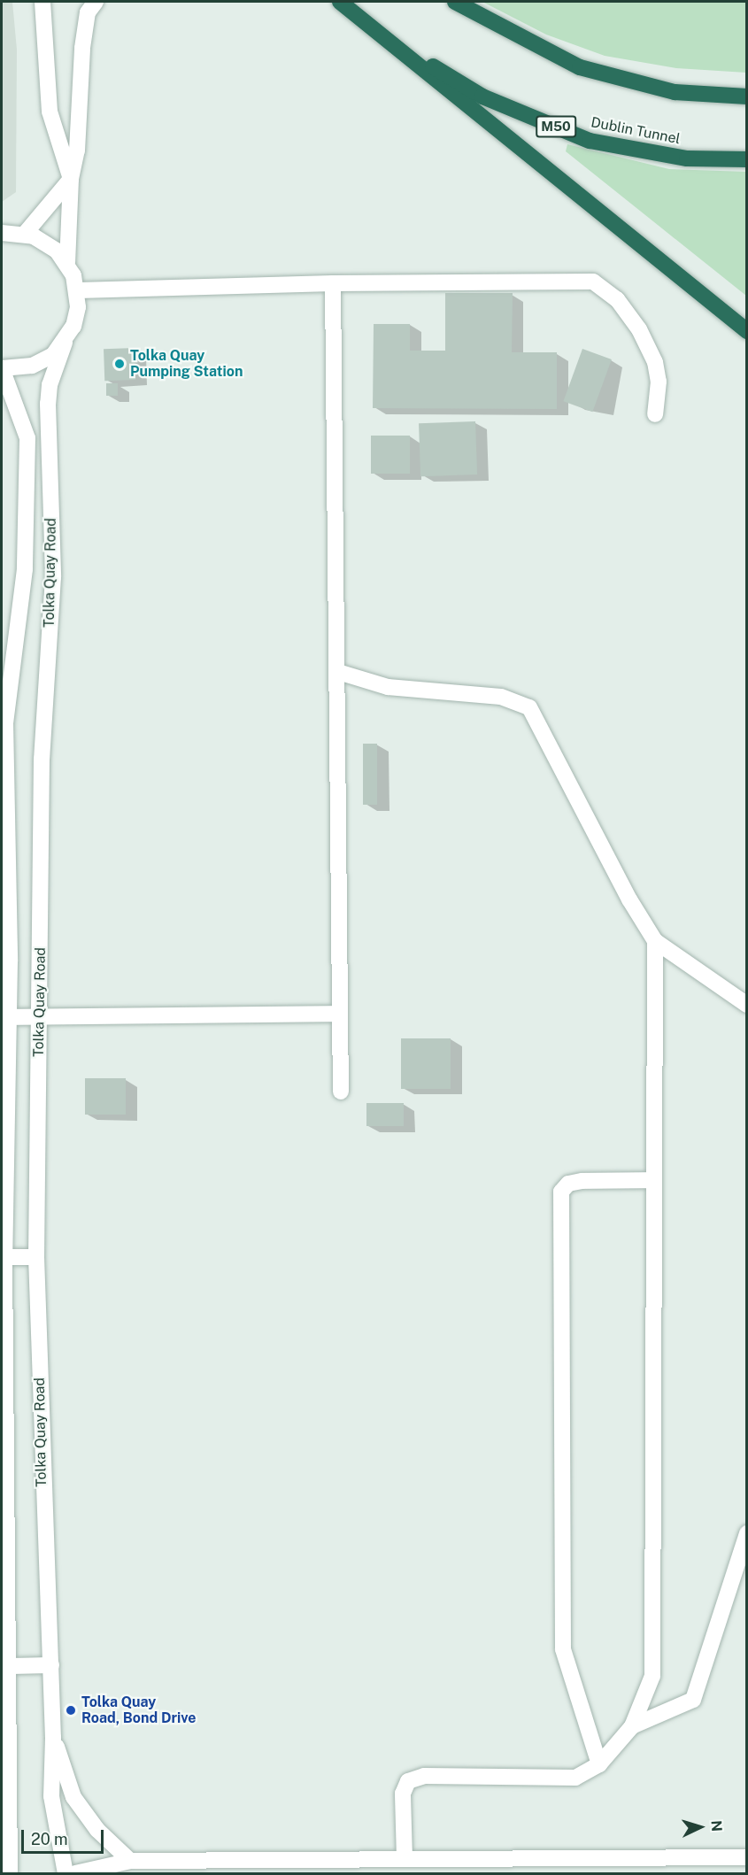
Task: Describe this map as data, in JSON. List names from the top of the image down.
{
  "streets": {
    "highway": ["M50", "Dublin Tunnel"],
    "street": ["Tolka Quay Road"]
  },
  "places": ["Tolka Quay Pumping Station", "Tolka Quay Road, Bond Drive"],
  "scale_bar": "20 m",
  "north": "right"
}
